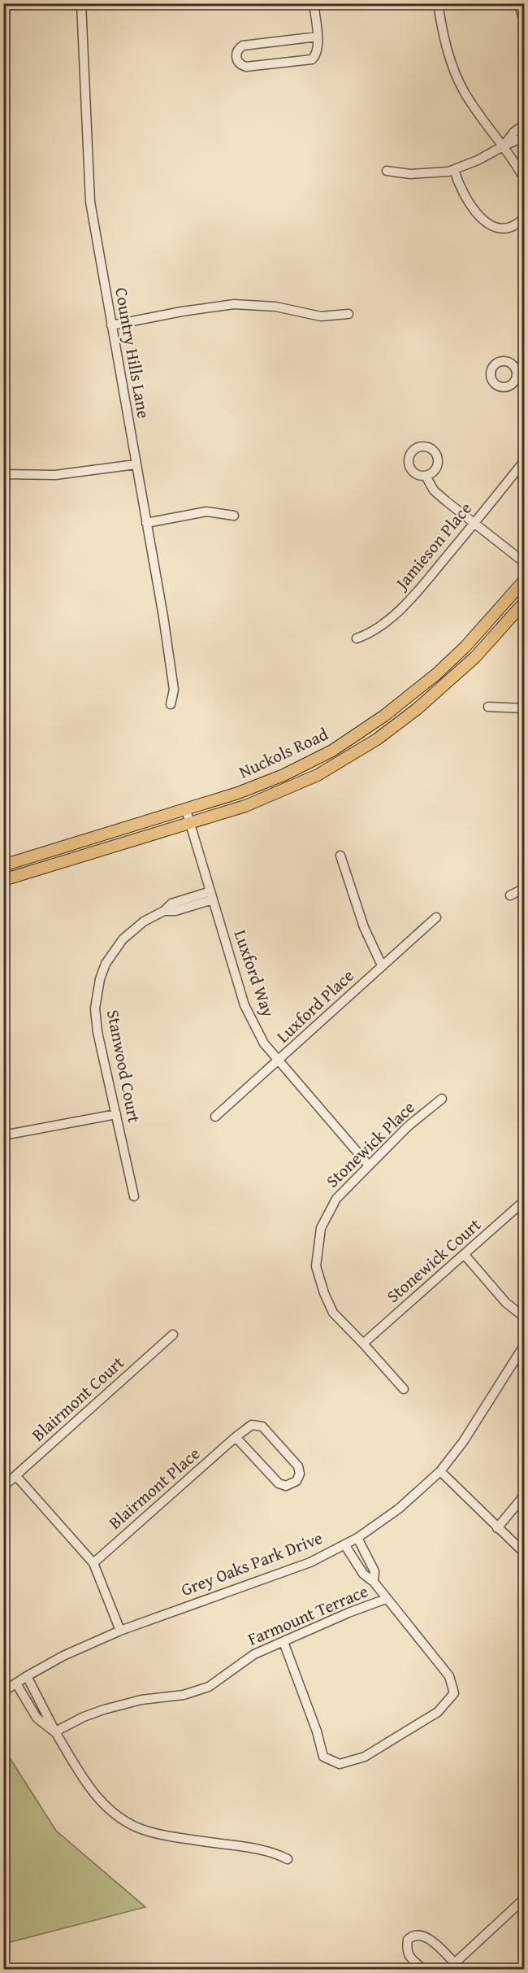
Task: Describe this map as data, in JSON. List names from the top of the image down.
{
  "streets": {
    "main road": ["Nuckols Road"],
    "street": [
      "Country Hills Lane",
      "Jamieson Place",
      "Luxford Way",
      "Luxford Place",
      "Stanwood Court",
      "Stonewick Place",
      "Stonewick Court",
      "Blairmont Court",
      "Blairmont Place",
      "Grey Oaks Park Drive",
      "Farmount Terrace"
    ]
  },
  "crossings": [
    ["Nuckols Road", "Luxford Way"],
    ["Luxford Way", "Luxford Place"],
    ["Luxford Way", "Stanwood Court"],
    ["Luxford Way", "Stonewick Place"],
    ["Stonewick Place", "Stonewick Court"]
  ]
}
